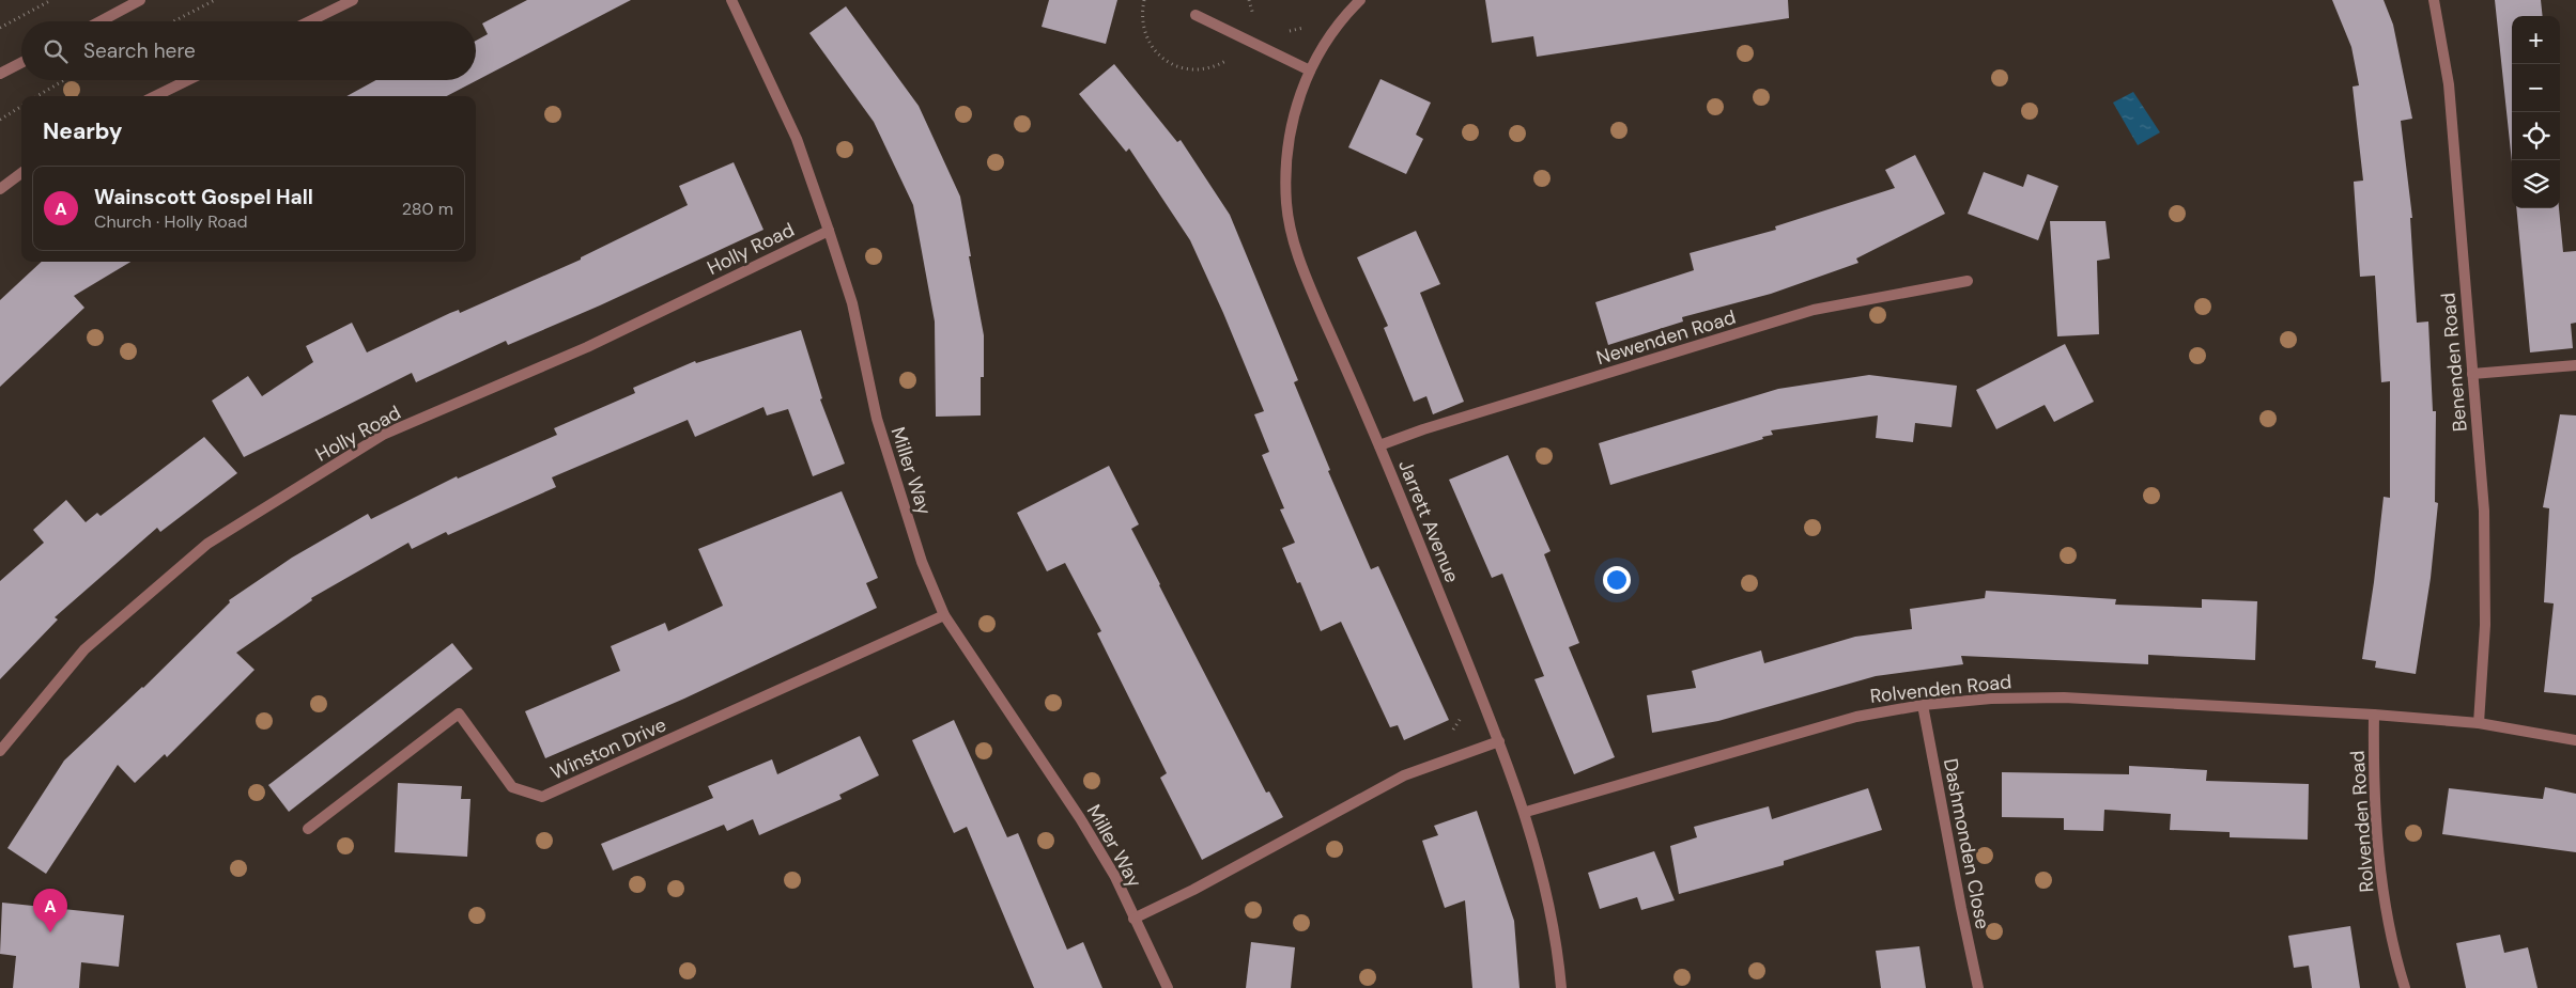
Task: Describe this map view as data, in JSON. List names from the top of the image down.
{
  "streets": {
    "street": [
      "Holly Road",
      "Newenden Road",
      "Benenden Road",
      "Miller Way",
      "Jarrett Avenue",
      "Rolvenden Road",
      "Winston Drive",
      "Dashmonden Close"
    ]
  },
  "crossings": [
    ["Holly Road", "Miller Way"],
    ["Newenden Road", "Jarrett Avenue"],
    ["Benenden Road", "Rolvenden Road"],
    ["Miller Way", "Jarrett Avenue"],
    ["Miller Way", "Winston Drive"],
    ["Jarrett Avenue", "Rolvenden Road"],
    ["Rolvenden Road", "Dashmonden Close"]
  ],
  "page": {
    "map_buttons": ["+", "−"],
    "search": "Search here",
    "heading": "Nearby",
    "list": [
      {
        "mark": "A",
        "name": "Wainscott Gospel Hall",
        "note": "Church · Holly Road",
        "value": "280 m"
      }
    ],
    "pins": "A"
  }
}
